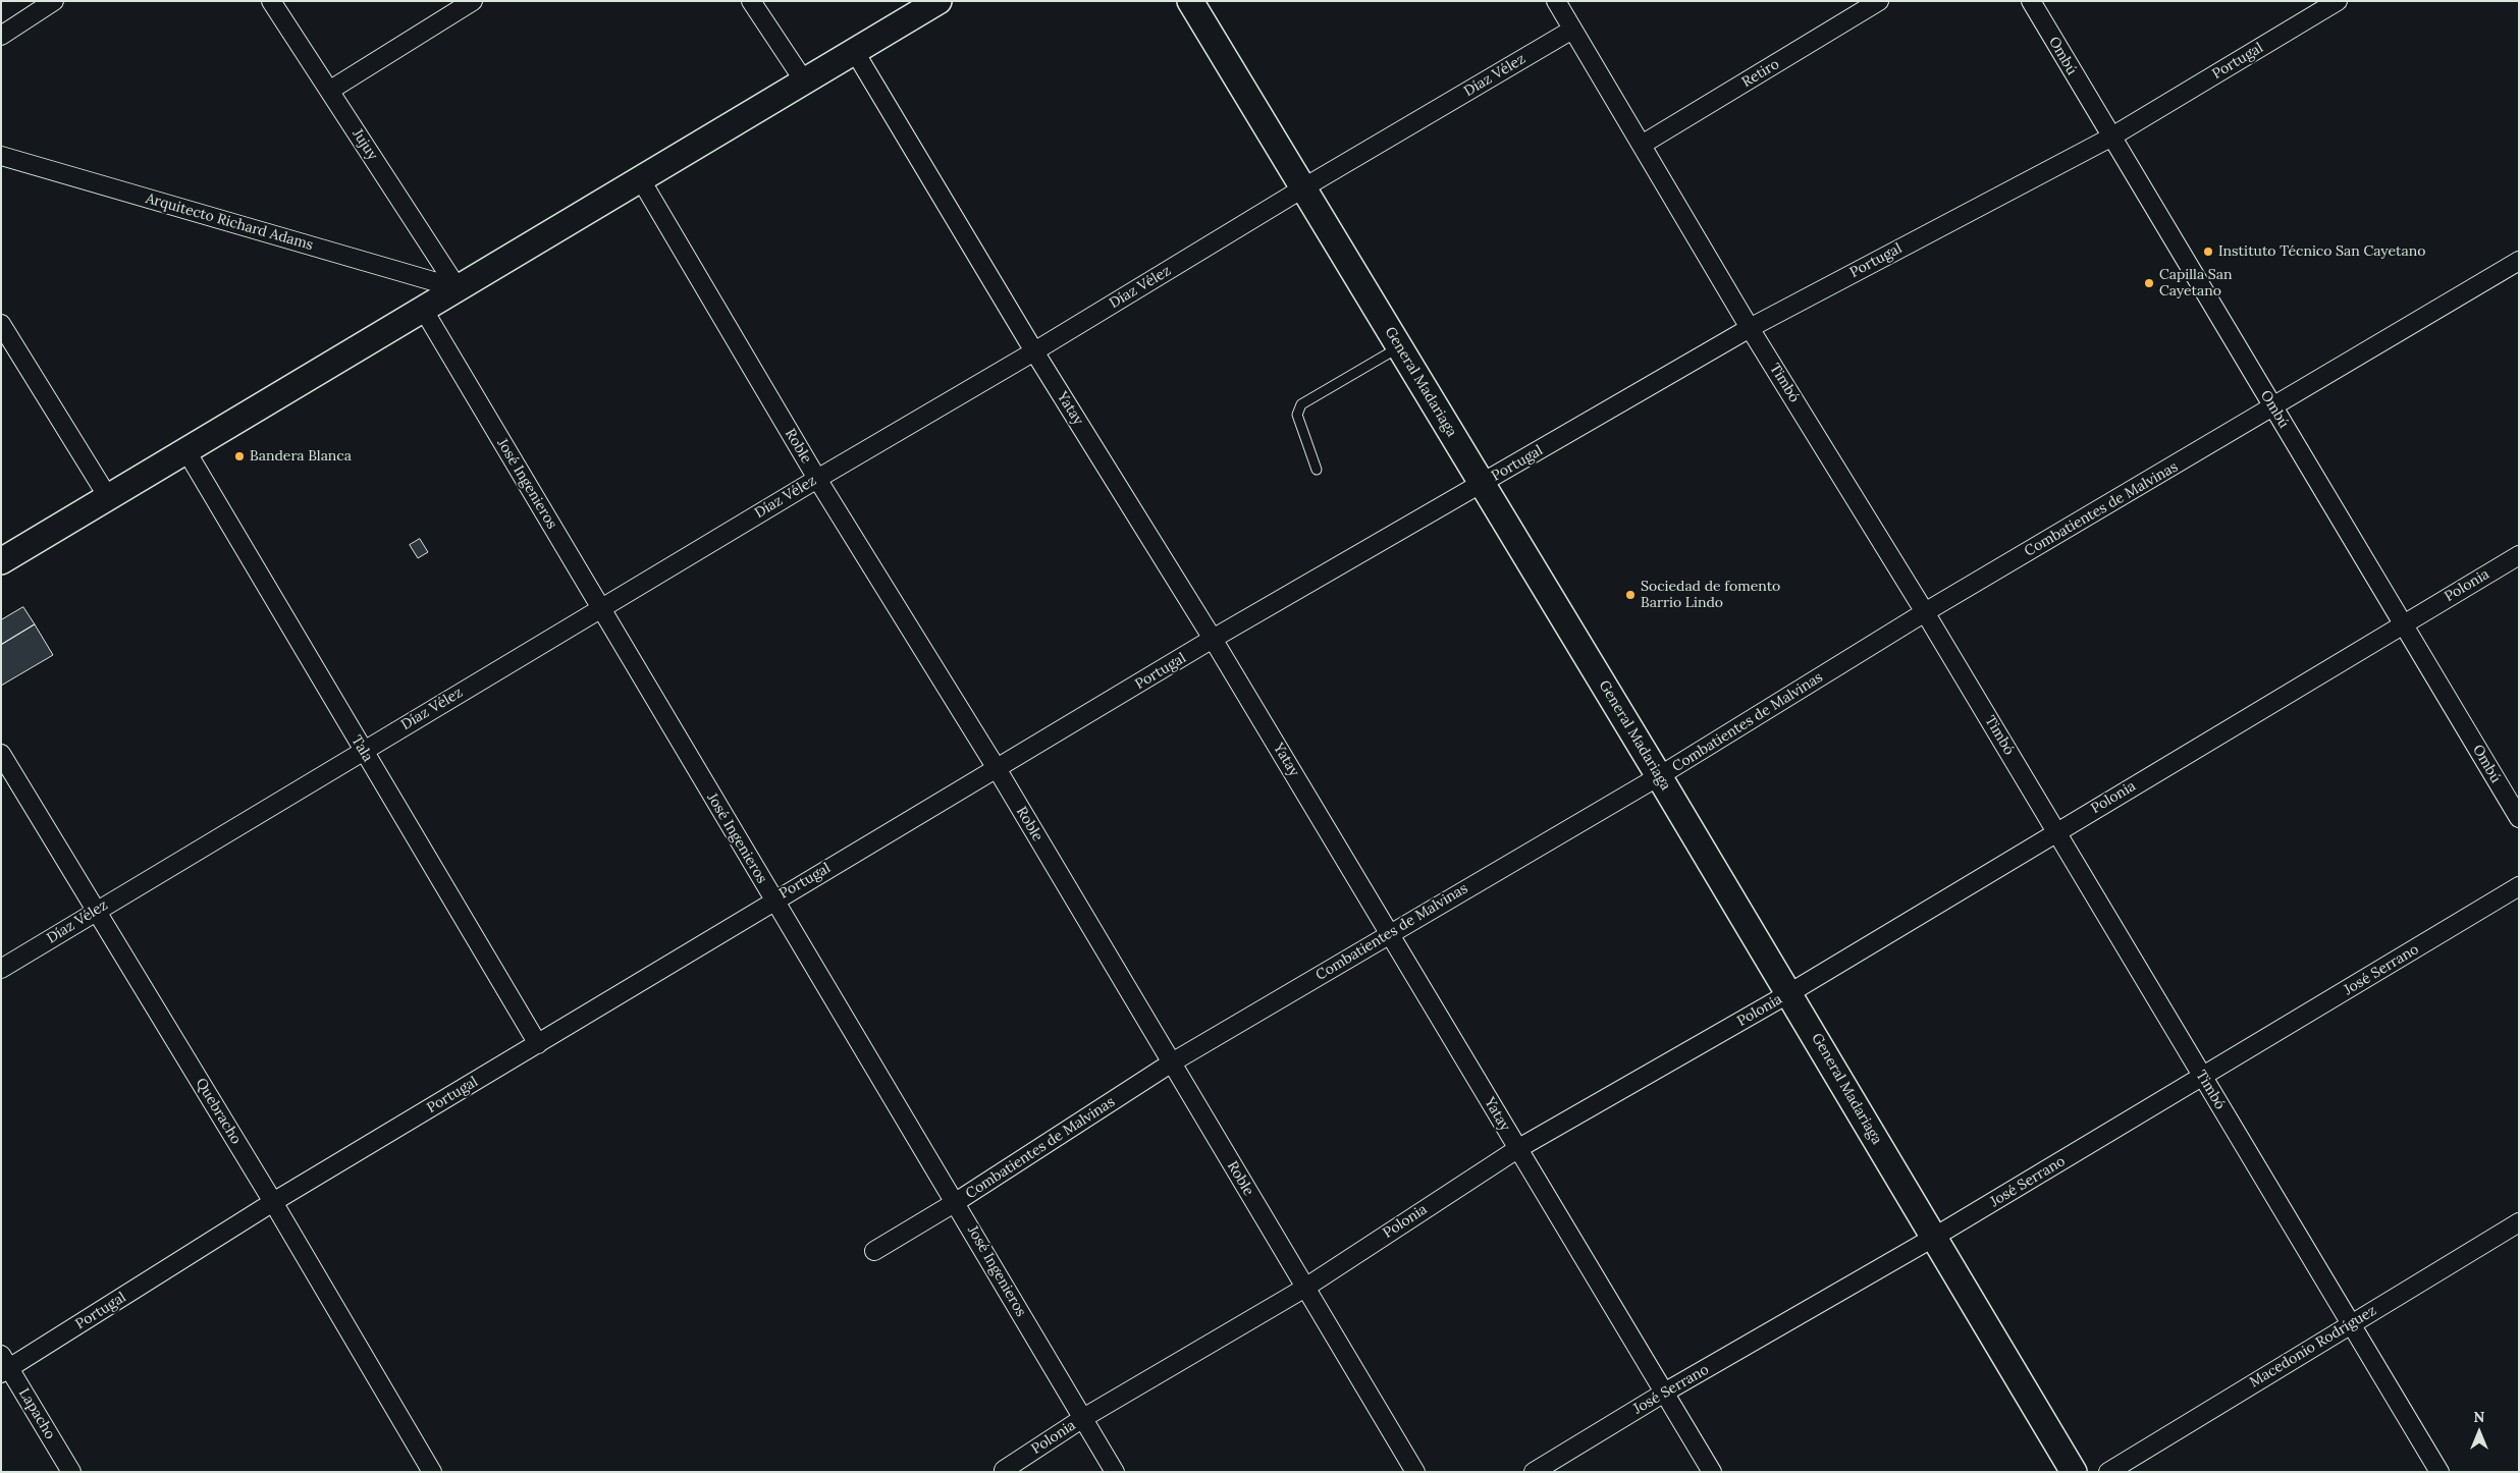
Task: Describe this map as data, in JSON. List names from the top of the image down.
{
  "streets": {
    "street": [
      "Ombú",
      "Portugal",
      "Retiro",
      "Díaz Vélez",
      "Jujuy",
      "Arquitecto Richard Adams",
      "General Madariaga",
      "Timbó",
      "Yatay",
      "Roble",
      "José Ingenieros",
      "Combatientes de Malvinas",
      "Polonia",
      "Tala",
      "José Serrano",
      "Quebracho",
      "Macedonio Rodríguez",
      "Lapacho"
    ]
  },
  "crossings": [
    ["Ombú", "Portugal"],
    ["Ombú", "Combatientes de Malvinas"],
    ["Ombú", "Polonia"],
    ["Portugal", "General Madariaga"],
    ["Portugal", "Timbó"],
    ["Portugal", "Yatay"],
    ["Portugal", "Roble"],
    ["Portugal", "José Ingenieros"],
    ["Portugal", "Tala"],
    ["Portugal", "Quebracho"],
    ["Portugal", "Lapacho"],
    ["Retiro", "Timbó"],
    ["Díaz Vélez", "General Madariaga"],
    ["Díaz Vélez", "Timbó"],
    ["Díaz Vélez", "Yatay"],
    ["Díaz Vélez", "Roble"],
    ["Díaz Vélez", "José Ingenieros"],
    ["Díaz Vélez", "Tala"],
    ["Díaz Vélez", "Quebracho"],
    ["Jujuy", "Arquitecto Richard Adams"],
    ["General Madariaga", "Combatientes de Malvinas"],
    ["General Madariaga", "Polonia"],
    ["General Madariaga", "José Serrano"],
    ["Timbó", "Combatientes de Malvinas"],
    ["Timbó", "Polonia"],
    ["Timbó", "José Serrano"],
    ["Timbó", "Macedonio Rodríguez"],
    ["Yatay", "Combatientes de Malvinas"],
    ["Yatay", "Polonia"],
    ["Yatay", "José Serrano"],
    ["Roble", "Combatientes de Malvinas"],
    ["Roble", "Polonia"],
    ["José Ingenieros", "Combatientes de Malvinas"],
    ["José Ingenieros", "Polonia"]
  ],
  "places": [
    "Instituto Técnico San Cayetano",
    "Capilla San Cayetano",
    "Bandera Blanca",
    "Sociedad de fomento Barrio Lindo"
  ],
  "north": "top"
}
